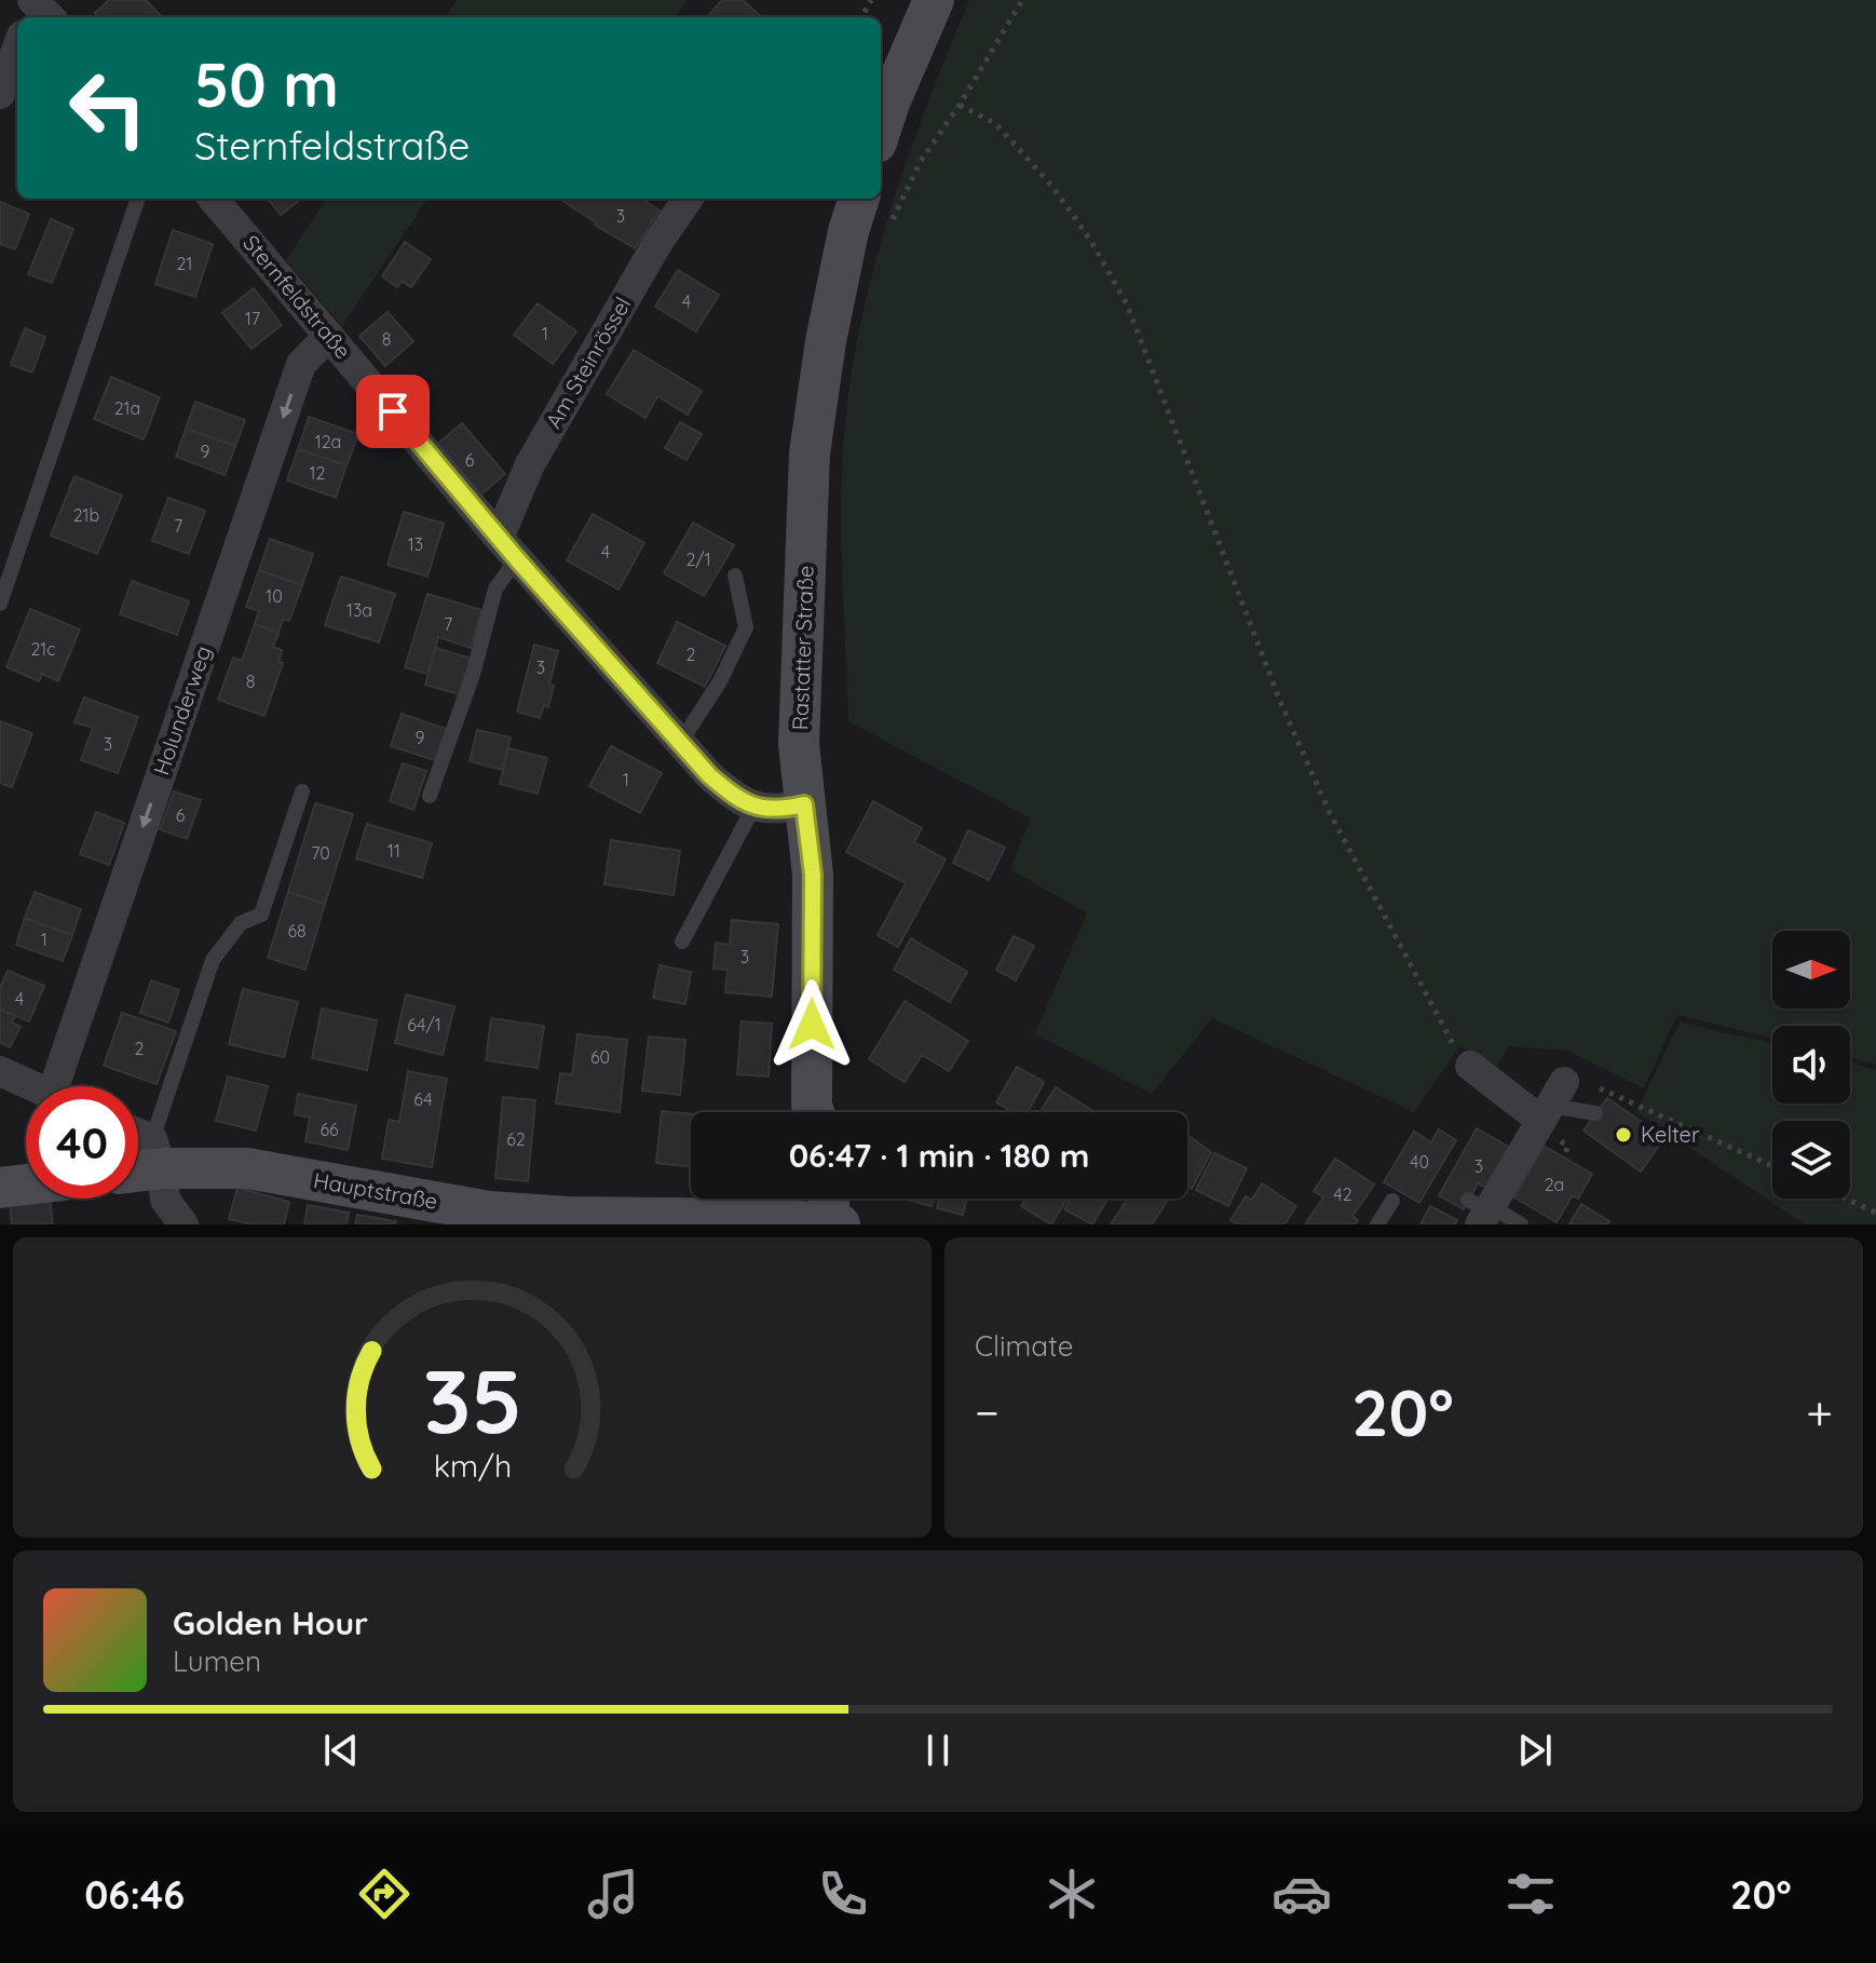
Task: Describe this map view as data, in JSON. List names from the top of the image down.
{
  "streets": {
    "street": [
      "Sternfeldstraße",
      "Am Steinrössel",
      "Rastatter Straße",
      "Holunderweg",
      "Hauptstraße"
    ]
  },
  "crossings": [
    ["Sternfeldstraße", "Am Steinrössel"],
    ["Sternfeldstraße", "Holunderweg"]
  ],
  "one_way": ["Holunderweg"],
  "places": ["Kelter"],
  "house_numbers": [
    "3",
    "21",
    "4",
    "17",
    "1",
    "8",
    "21a",
    "12a",
    "9",
    "6",
    "12",
    "21b",
    "7",
    "13",
    "4",
    "2/1",
    "10",
    "13a",
    "7",
    "21c",
    "2",
    "3",
    "8",
    "9",
    "3",
    "1",
    "6",
    "11",
    "70",
    "68",
    "1",
    "3",
    "4",
    "64/1",
    "2",
    "60",
    "64",
    "66",
    "62",
    "40",
    "3",
    "2a",
    "42"
  ],
  "north": "right",
  "page": {
    "turn": ["50 m", "Sternfeldstraße"],
    "limit": "40",
    "trip": "06:47 · 1 min · 180 m",
    "tile": "Climate",
    "heat": ["−", "20°", "+"],
    "song": ["Golden Hour", "Lumen"],
    "tabs": ["06:46", "20°"],
    "gauge": ["35", "km/h"]
  }
}
